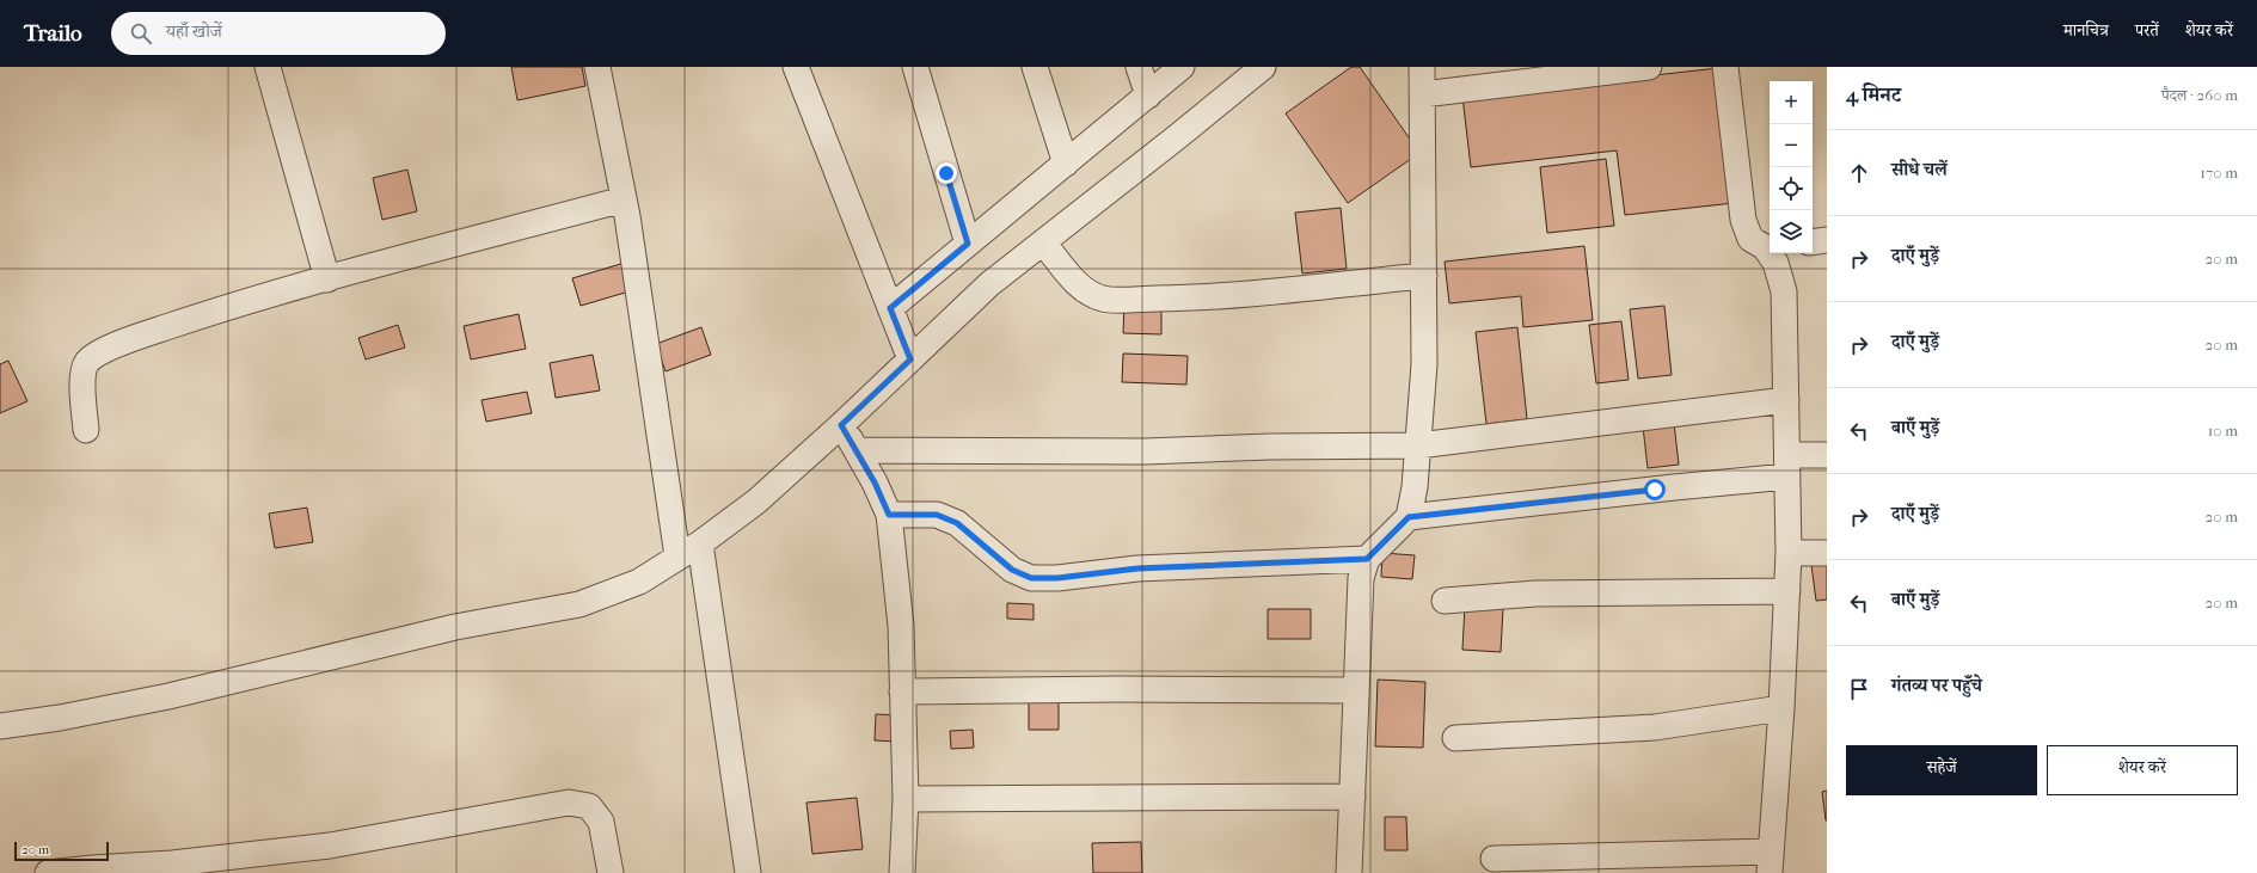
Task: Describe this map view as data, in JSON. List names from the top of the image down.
{
  "scale_bar": "20 m",
  "page": {
    "header": "Trailo",
    "search": "यहाँ खोजें",
    "nav": ["मानचित्र", "परतें", "शेयर करें"],
    "heading": ["4 मिनट", "पैदल · 260 m"],
    "map_buttons": ["+", "−"],
    "list": [
      ["सीधे चलें", "170 m"],
      ["दाएँ मुड़ें", "20 m"],
      ["दाएँ मुड़ें", "20 m"],
      ["बाएँ मुड़ें", "10 m"],
      ["दाएँ मुड़ें", "20 m"],
      ["बाएँ मुड़ें", "20 m"],
      "गंतव्य पर पहुँचे"
    ],
    "buttons": ["सहेजें", "शेयर करें"],
    "scale": "20 m"
  }
}
